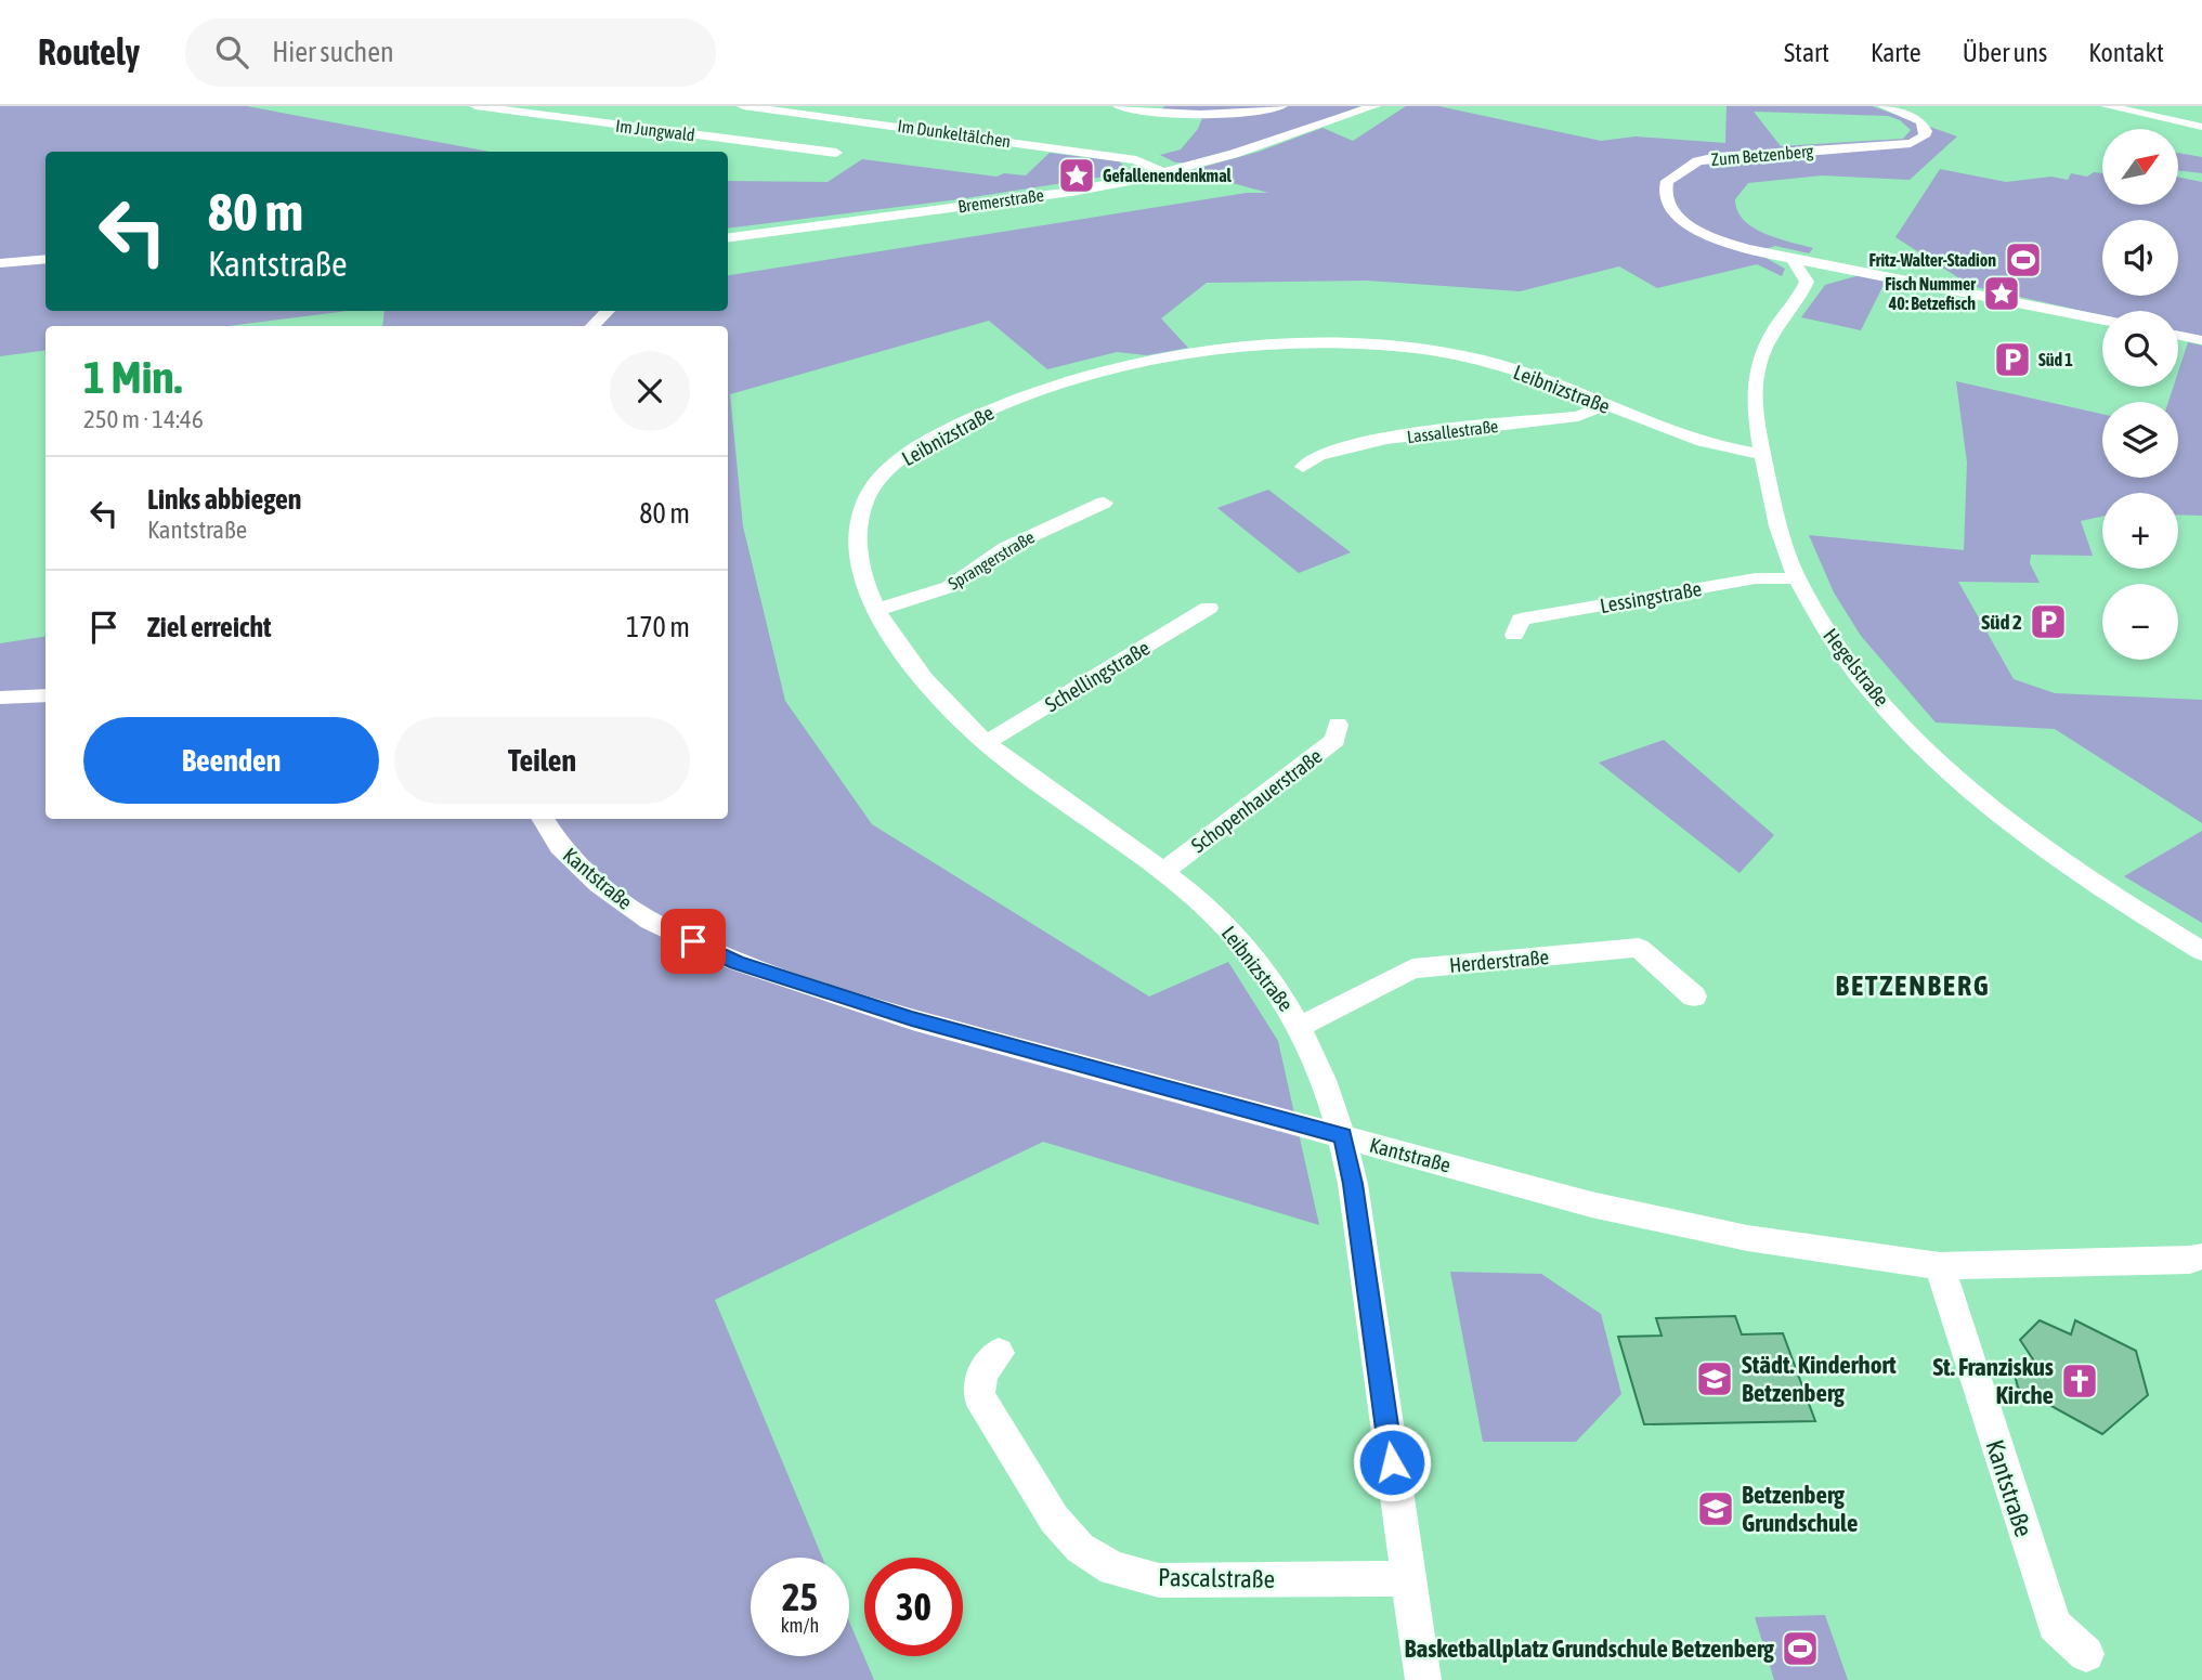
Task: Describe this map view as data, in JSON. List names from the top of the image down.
{
  "streets": {
    "street": [
      "Im Jungwald",
      "Im Dunkeltälchen",
      "Zum Betzenberg",
      "Bremerstraße",
      "Leibnizstraße",
      "Lassallestraße",
      "Sprangerstraße",
      "Lessingstraße",
      "Hegelstraße",
      "Schellingstraße",
      "Schopenhauerstraße",
      "Kantstraße",
      "Herderstraße",
      "Pascalstraße"
    ]
  },
  "crossings": [
    ["Im Dunkeltälchen", "Bremerstraße"],
    ["Zum Betzenberg", "Hegelstraße"],
    ["Leibnizstraße", "Lassallestraße"],
    ["Leibnizstraße", "Sprangerstraße"],
    ["Leibnizstraße", "Hegelstraße"],
    ["Leibnizstraße", "Schellingstraße"],
    ["Leibnizstraße", "Schopenhauerstraße"],
    ["Leibnizstraße", "Kantstraße"],
    ["Leibnizstraße", "Herderstraße"],
    ["Leibnizstraße", "Pascalstraße"],
    ["Lessingstraße", "Hegelstraße"]
  ],
  "districts": ["BETZENBERG"],
  "places": {
    "place": ["Gefallenendenkmal", "Fisch Nummer 40: Betzefisch"],
    "sports": ["Fritz-Walter-Stadion", "Basketballplatz Grundschule Betzenberg"],
    "parking": ["Süd 1", "Süd 2"],
    "school or university": ["Städt. Kinderhort Betzenberg", "Betzenberg Grundschule"],
    "church": ["St. Franziskus Kirche"]
  },
  "north": "top right",
  "page": {
    "header": "Routely",
    "search": "Hier suchen",
    "nav": [
      "Start",
      "Karte",
      "Über uns",
      "Kontakt"
    ],
    "map_buttons": ["+", "−"],
    "turn": ["80 m", "Kantstraße"],
    "heading": ["1 Min.", "250 m · 14:46"],
    "list": [
      {
        "name": "Links abbiegen",
        "note": "Kantstraße",
        "value": "80 m"
      },
      {
        "name": "Ziel erreicht",
        "value": "170 m"
      }
    ],
    "buttons": ["Beenden", "Teilen"],
    "speed": "25 km/h",
    "limit": "30"
  }
}
